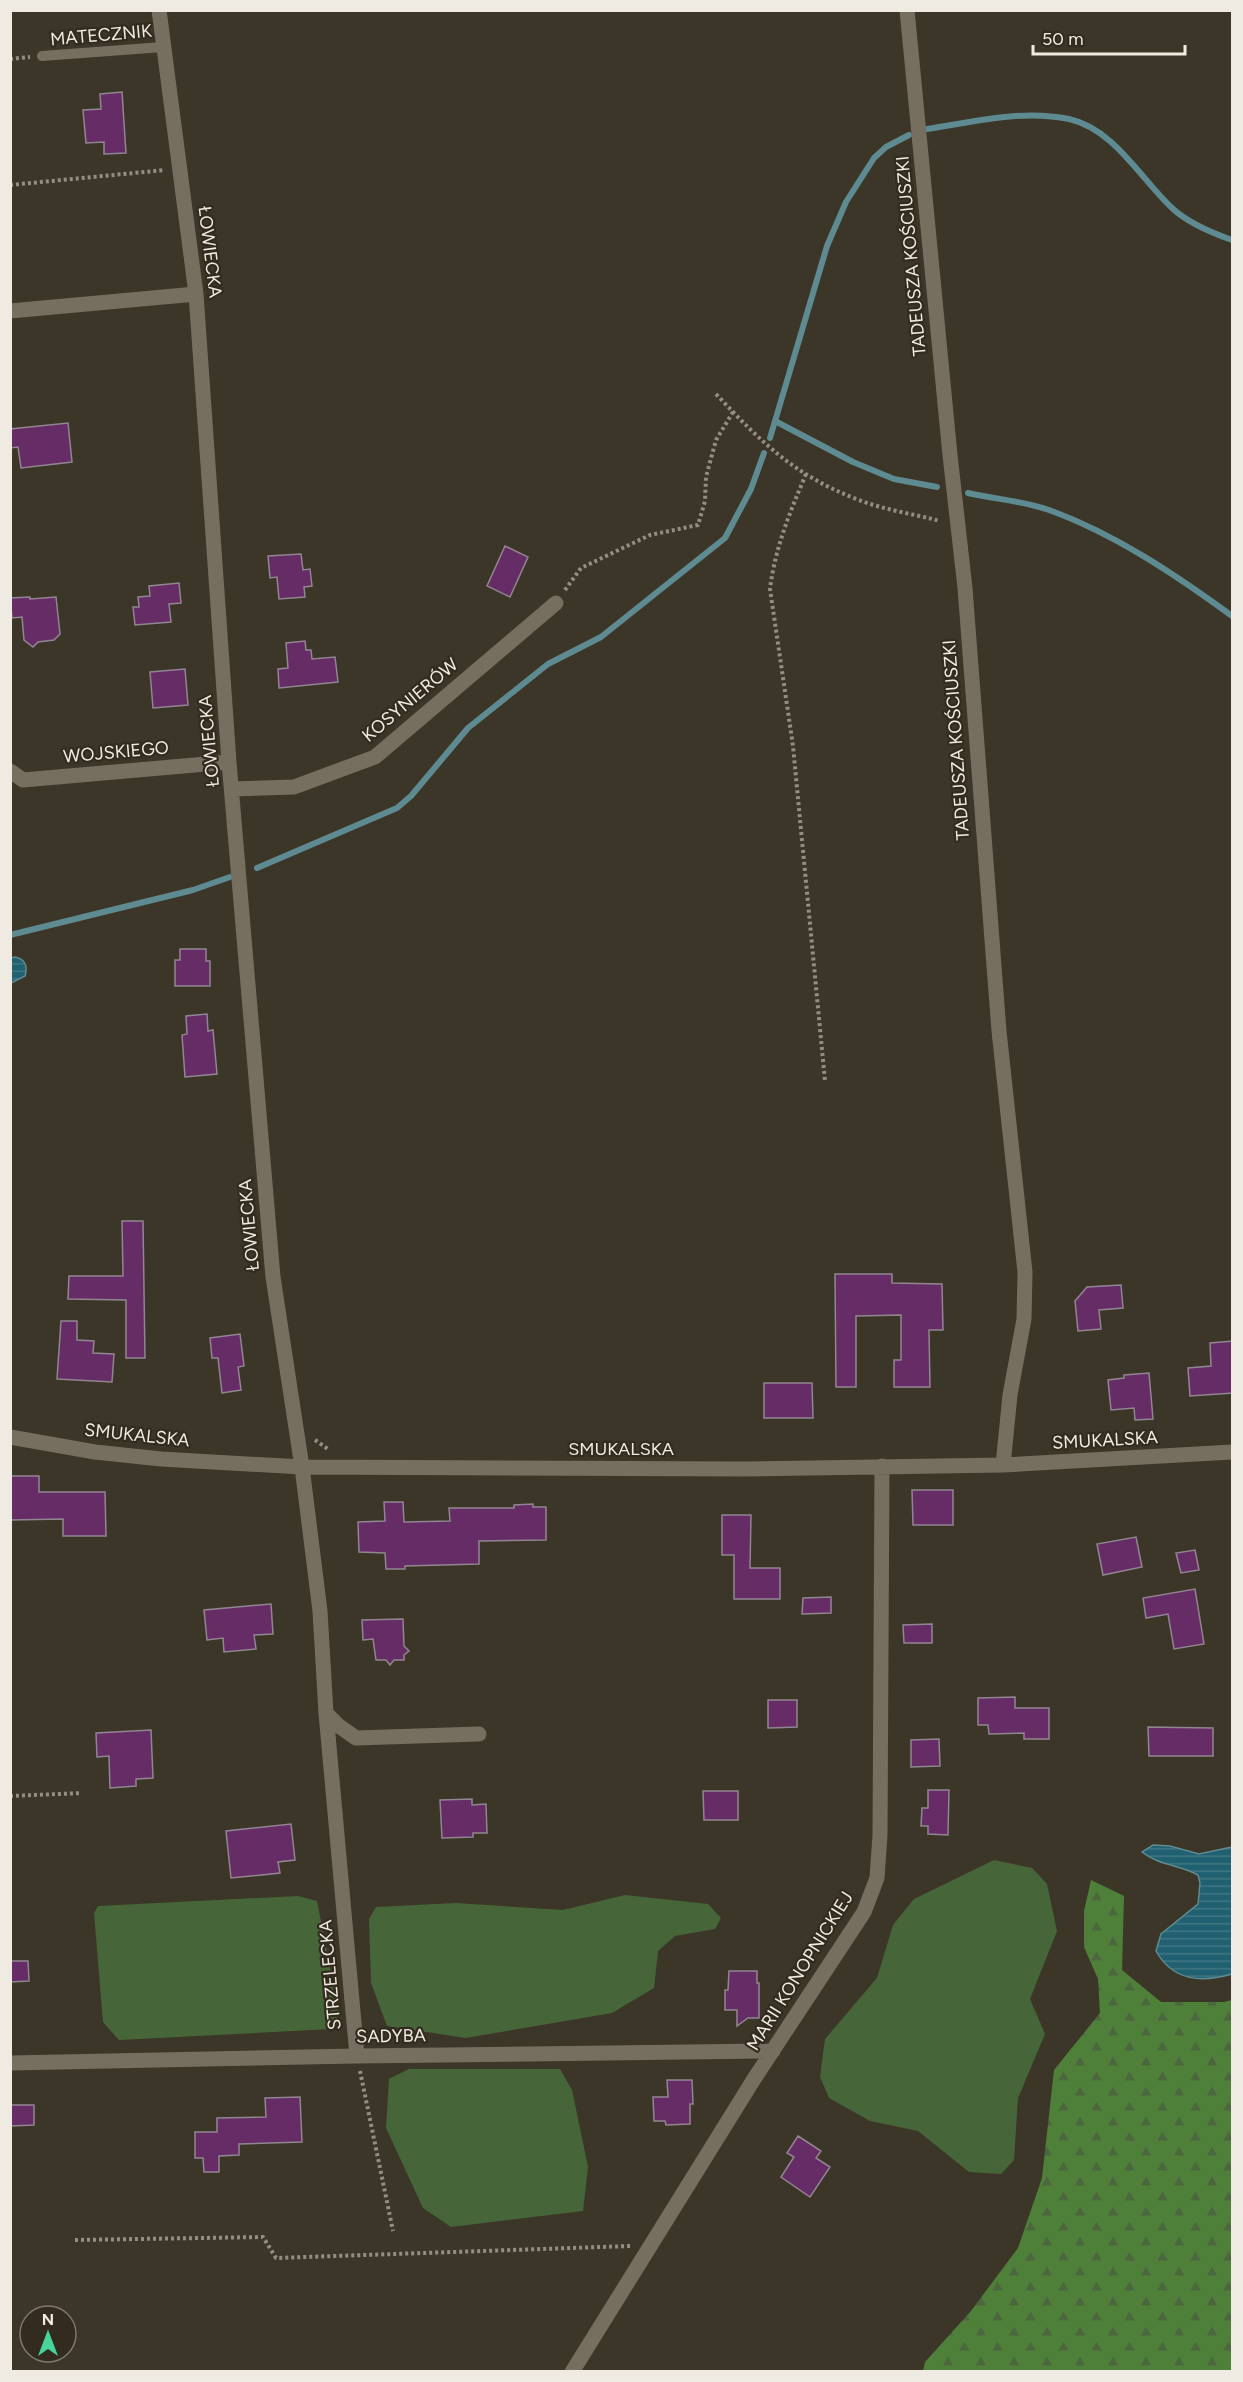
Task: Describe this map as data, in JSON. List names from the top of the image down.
{
  "streets": {
    "street": [
      "ŁOWIECKA",
      "TADEUSZA KOŚCIUSZKI",
      "KOSYNIERÓW",
      "WOJSKIEGO",
      "SMUKALSKA",
      "MARII KONOPNICKIEJ",
      "STRZELECKA",
      "SADYBA"
    ],
    "lane": ["MATECZNIK"]
  },
  "crossings": [
    ["MATECZNIK", "ŁOWIECKA"],
    ["ŁOWIECKA", "KOSYNIERÓW"],
    ["ŁOWIECKA", "WOJSKIEGO"],
    ["ŁOWIECKA", "SMUKALSKA"],
    ["ŁOWIECKA", "STRZELECKA"],
    ["TADEUSZA KOŚCIUSZKI", "SMUKALSKA"],
    ["SMUKALSKA", "MARII KONOPNICKIEJ"],
    ["SMUKALSKA", "STRZELECKA"],
    ["MARII KONOPNICKIEJ", "SADYBA"],
    ["STRZELECKA", "SADYBA"]
  ],
  "scale_bar": "50 m",
  "north": "top"
}
